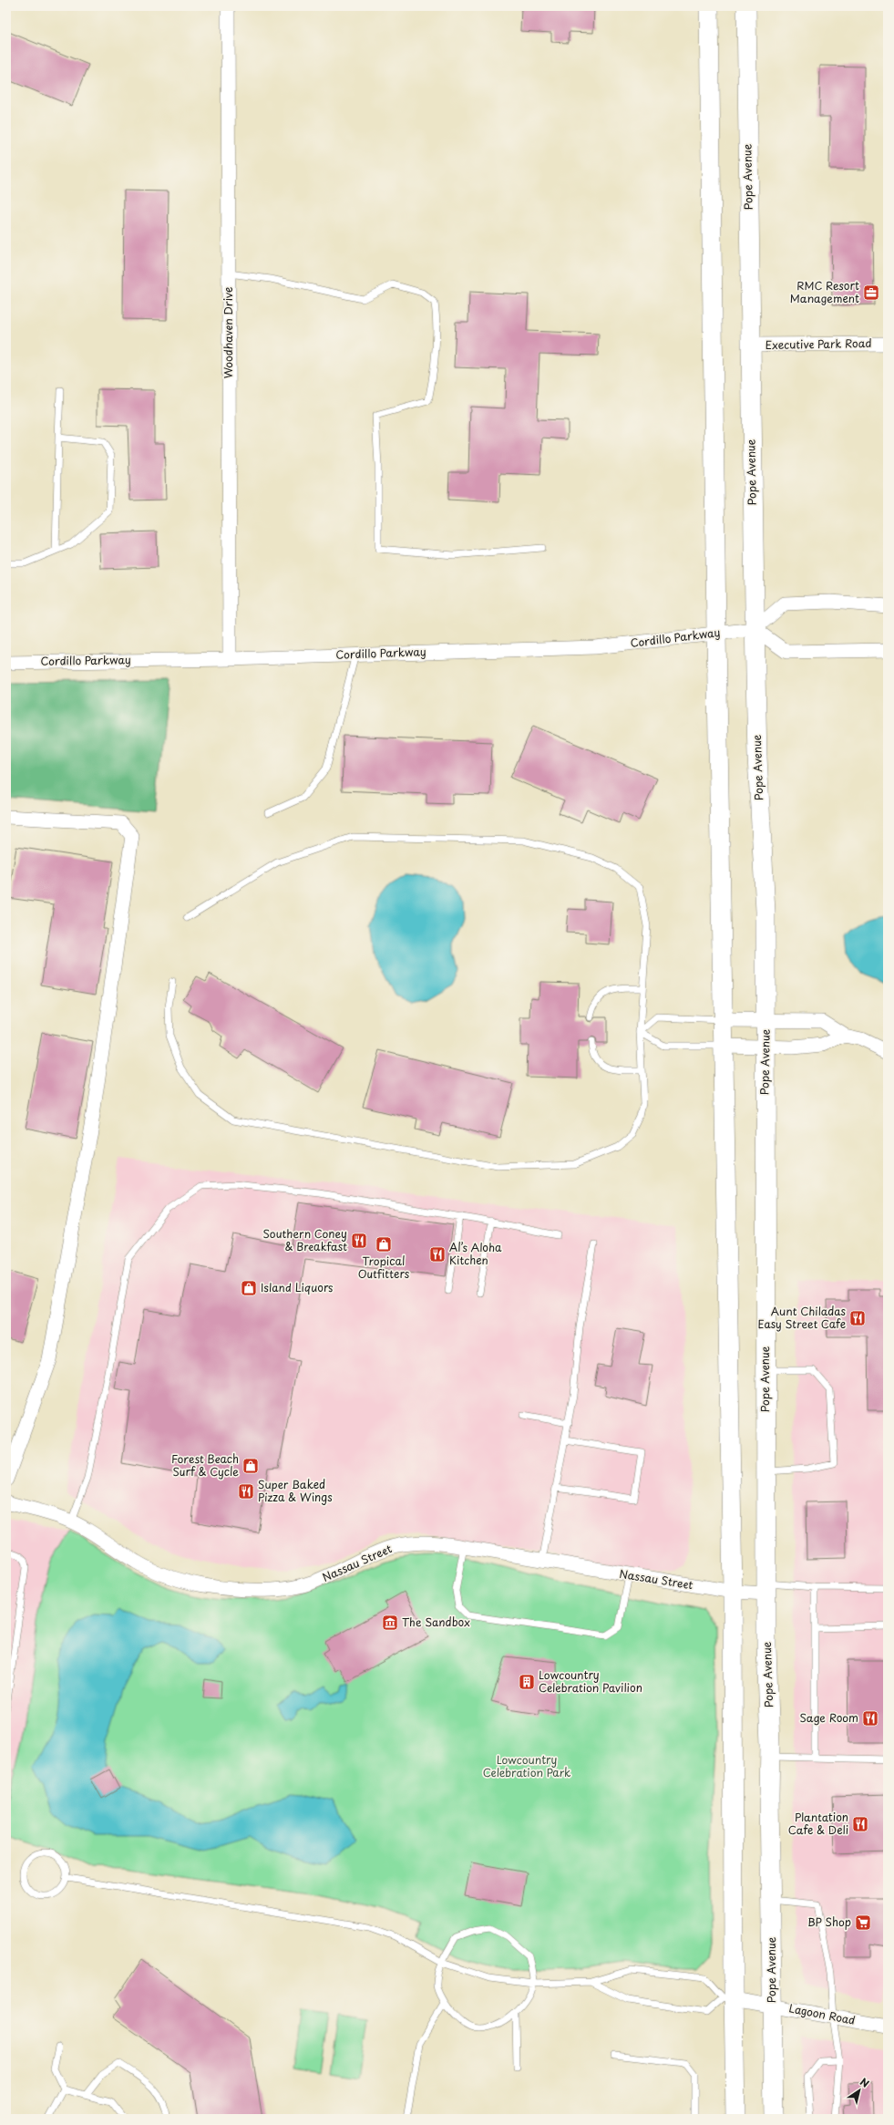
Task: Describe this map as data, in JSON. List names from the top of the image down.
{
  "streets": {
    "main road": ["Pope Avenue"],
    "street": [
      "Woodhaven Drive",
      "Executive Park Road",
      "Cordillo Parkway",
      "Nassau Street",
      "Lagoon Road"
    ]
  },
  "crossings": [
    ["Pope Avenue", "Executive Park Road"],
    ["Pope Avenue", "Cordillo Parkway"],
    ["Pope Avenue", "Nassau Street"],
    ["Pope Avenue", "Lagoon Road"],
    ["Woodhaven Drive", "Cordillo Parkway"]
  ],
  "parks": ["Lowcountry Celebration Park"],
  "places": {
    "office": ["RMC Resort Management"],
    "restaurant": [
      "Southern Coney & Breakfast",
      "Al’s Aloha Kitchen",
      "Aunt Chiladas Easy Street Cafe",
      "Super Baked Pizza & Wings",
      "Sage Room",
      "Plantation Cafe & Deli"
    ],
    "shop": ["Tropical Outfitters", "Island Liquors", "Forest Beach Surf & Cycle"],
    "museum": ["The Sandbox"],
    "building": ["Lowcountry Celebration Pavilion"],
    "supermarket": ["BP Shop"]
  },
  "north": "top right"
}
